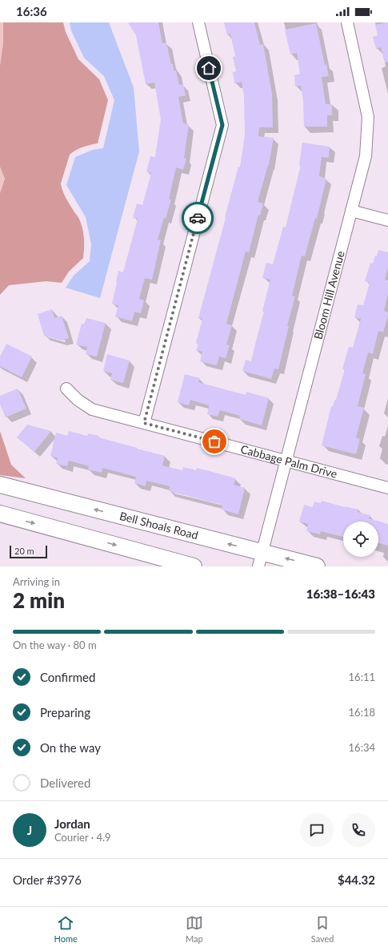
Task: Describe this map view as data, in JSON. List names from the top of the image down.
{
  "streets": {
    "main road": ["Bell Shoals Road"],
    "street": ["Bloom Hill Avenue", "Cabbage Palm Drive"]
  },
  "crossings": [
    ["Bloom Hill Avenue", "Cabbage Palm Drive"],
    ["Bloom Hill Avenue", "Bell Shoals Road"]
  ],
  "scale_bar": "20 m",
  "page": {
    "status": "16:36",
    "scale": "20 m",
    "heading": ["2 min", "Arriving in", "16:38–16:43"],
    "panel": [
      "Jordan",
      "Courier · 4.9",
      "Order #3976",
      "$44.32"
    ],
    "bar": "On the way · 80 m",
    "list": [
      ["Confirmed", "16:11"],
      ["Preparing", "16:18"],
      ["On the way", "16:34"],
      "Delivered"
    ],
    "round": "J",
    "tabs": ["Home", "Map", "Saved"]
  }
}
